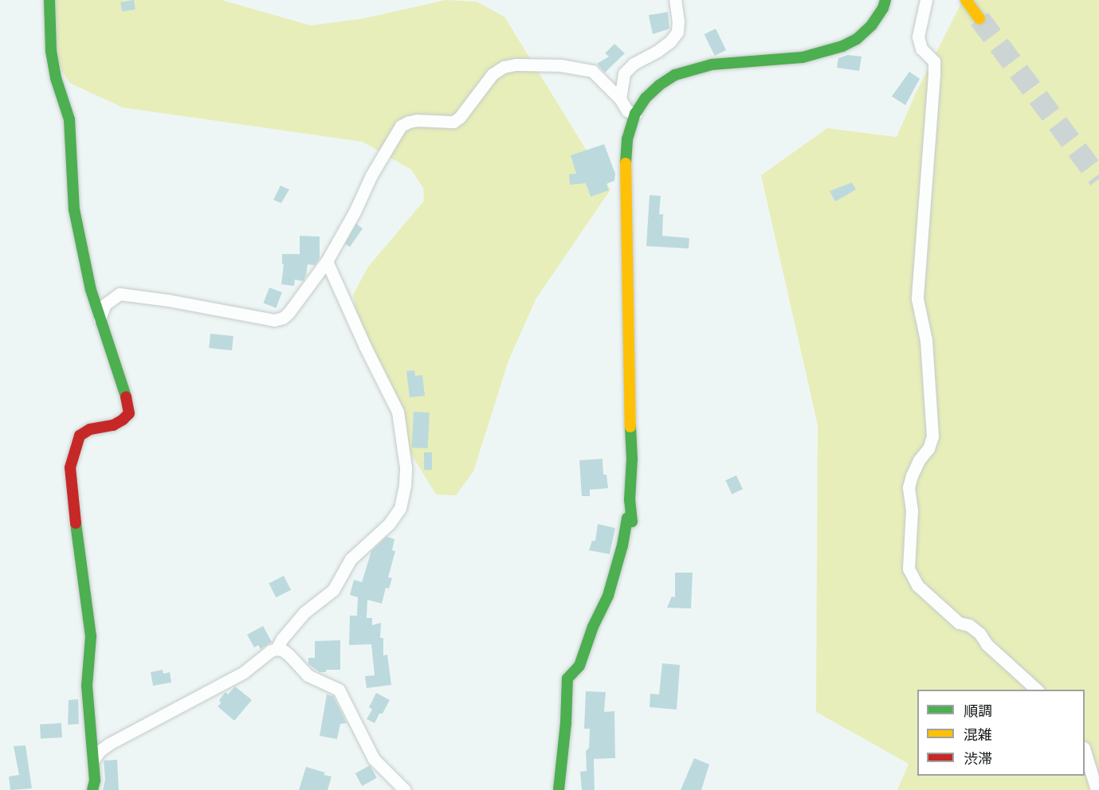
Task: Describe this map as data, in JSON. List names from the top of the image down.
{
  "legend": ["順調", "混雑", "渋滞"]
}
